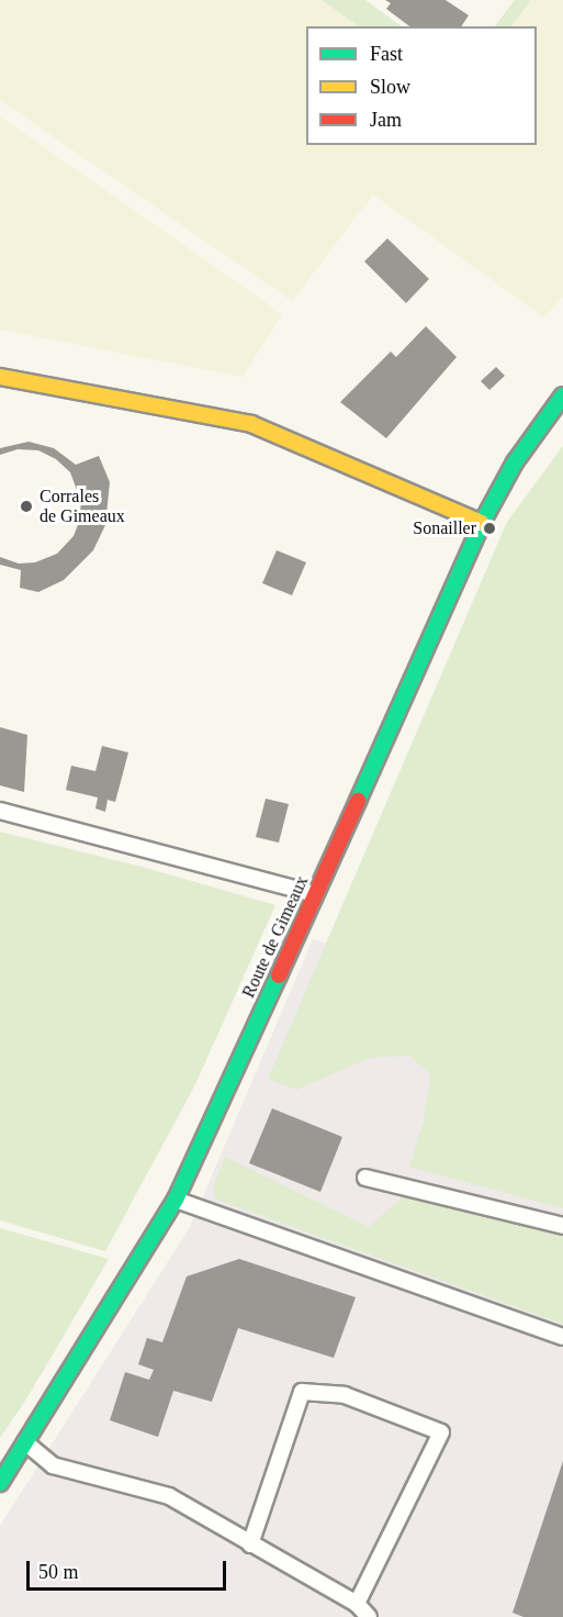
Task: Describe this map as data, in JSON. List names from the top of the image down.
{
  "streets": {
    "street": ["Route de Gimeaux"]
  },
  "places": ["Corrales de Gimeaux", "Sonailler"],
  "legend": ["Fast", "Slow", "Jam"],
  "scale_bar": "50 m"
}
